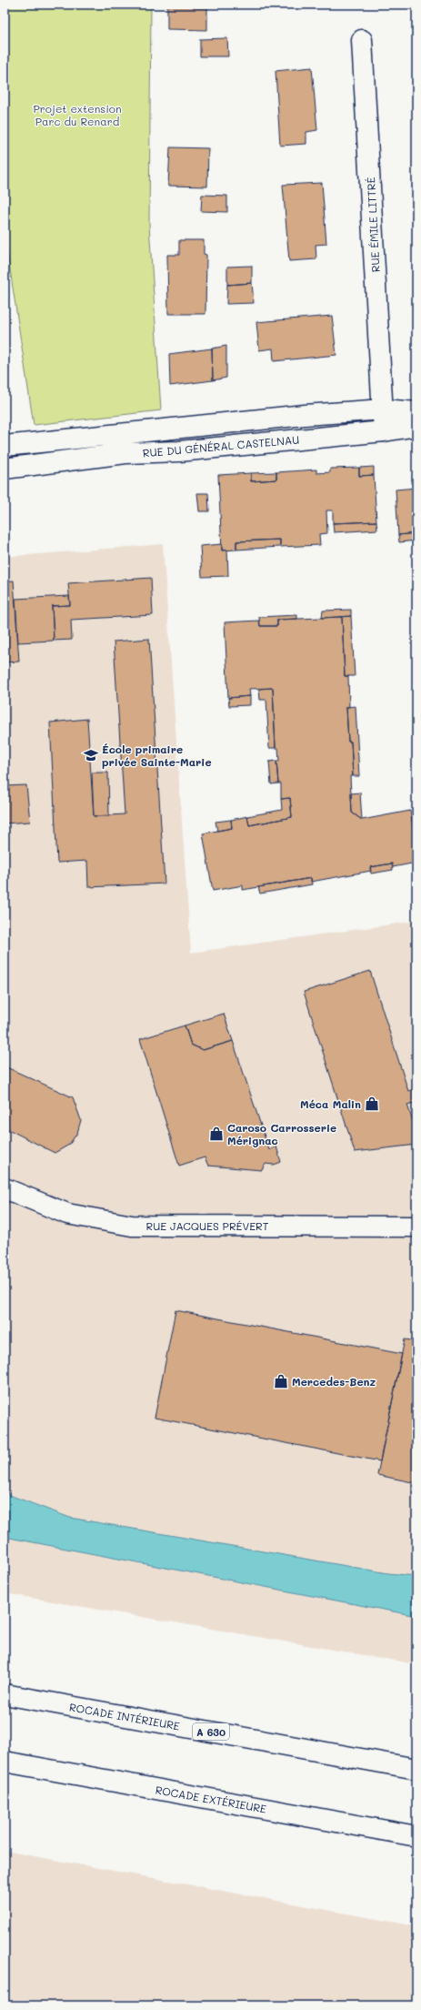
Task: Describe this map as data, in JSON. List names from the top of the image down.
{
  "streets": {
    "main road": [
      "RUE ÉMILE LITTRÉ",
      "RUE DU GÉNÉRAL CASTELNAU",
      "RUE JACQUES PRÉVERT",
      "ROCADE INTÉRIEURE",
      "A 630",
      "ROCADE EXTÉRIEURE"
    ]
  },
  "crossings": [
    ["RUE ÉMILE LITTRÉ", "RUE DU GÉNÉRAL CASTELNAU"]
  ],
  "parks": ["Projet extension Parc du Renard"],
  "places": {
    "school or university": ["École primaire privée Sainte-Marie"],
    "shop": ["Méca Malin", "Caroso Carrosserie Mérignac", "Mercedes-Benz"]
  }
}
